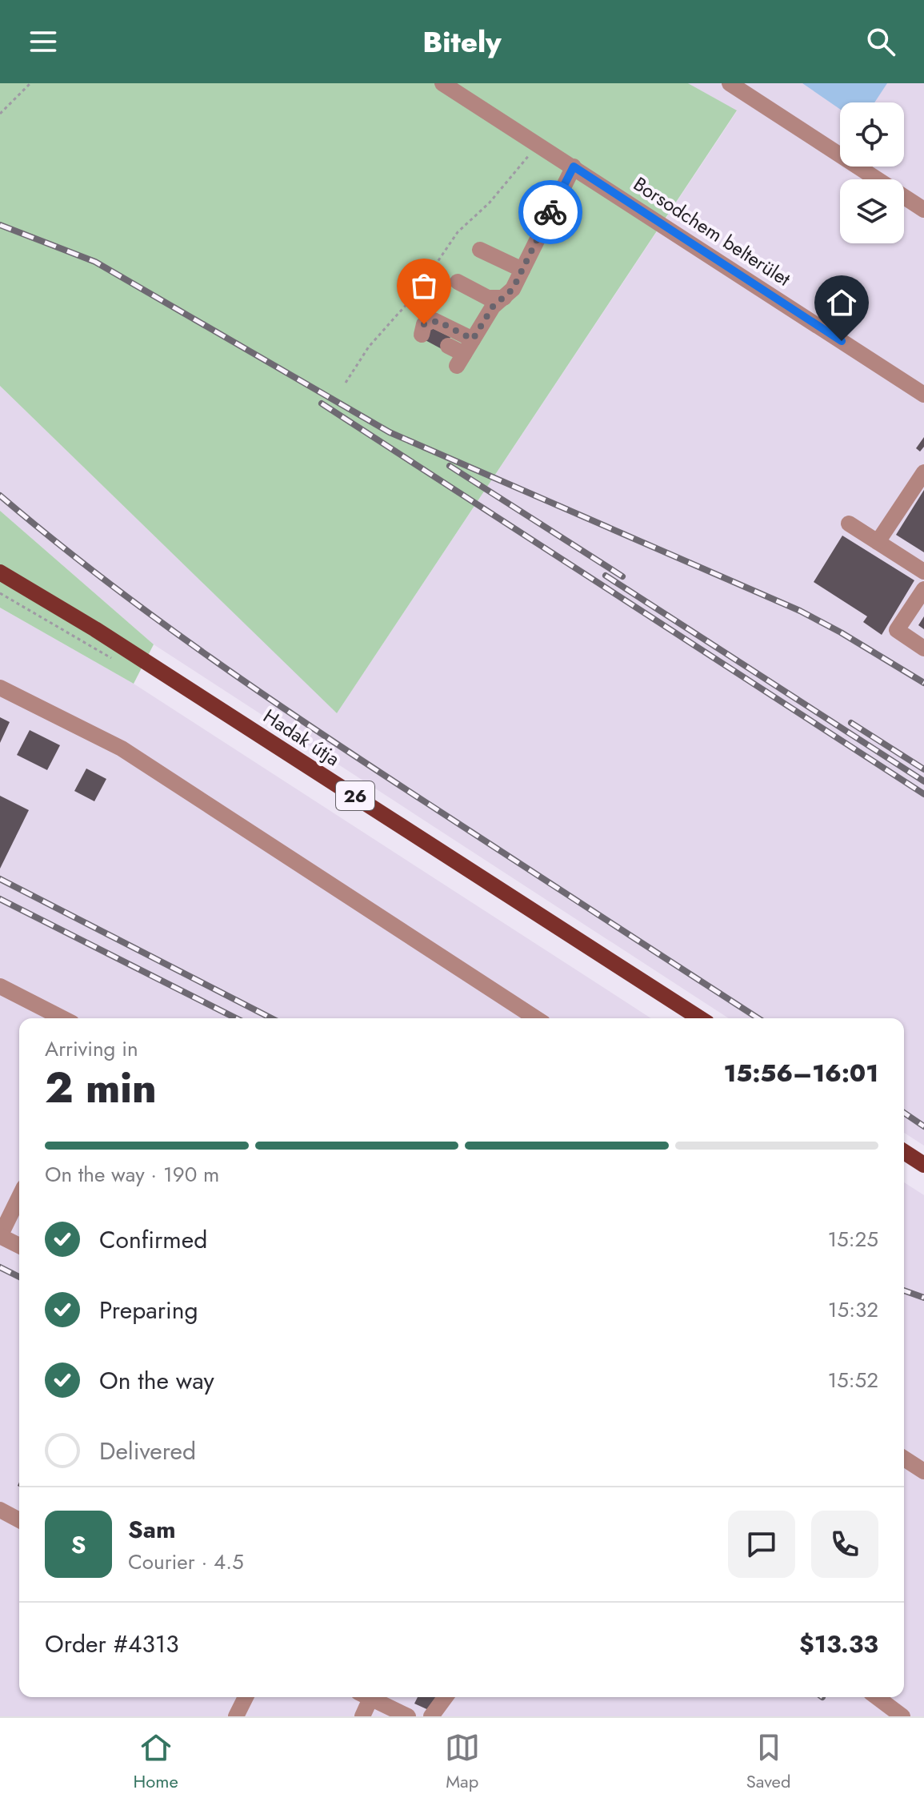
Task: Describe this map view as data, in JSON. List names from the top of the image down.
{
  "streets": {
    "main road": ["Hadak útja", "26"],
    "street": ["Borsodchem belterület"]
  },
  "page": {
    "header": "Bitely",
    "heading": ["2 min", "Arriving in", "15:56–16:01"],
    "panel": [
      "Sam",
      "Courier · 4.5",
      "Order #4313",
      "$13.33"
    ],
    "bar": "On the way · 190 m",
    "list": [
      ["Confirmed", "15:25"],
      ["Preparing", "15:32"],
      ["On the way", "15:52"],
      "Delivered"
    ],
    "round": "S",
    "tabs": ["Home", "Map", "Saved"]
  }
}
